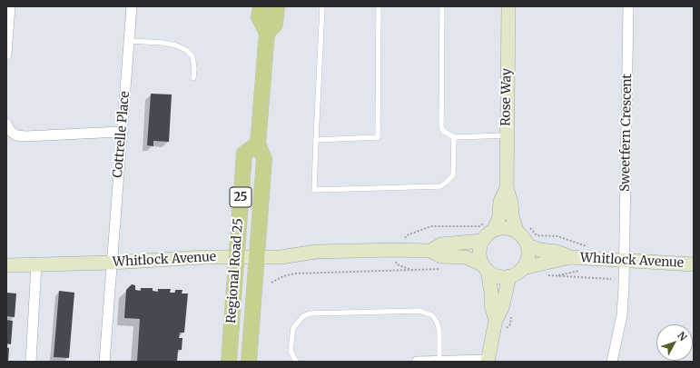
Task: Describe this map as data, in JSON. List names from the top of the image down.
{
  "streets": {
    "main road": ["25", "Regional Road 25"],
    "street": [
      "Rose Way",
      "Sweetfern Crescent",
      "Cottrelle Place",
      "Whitlock Avenue"
    ]
  },
  "crossings": [
    ["Rose Way", "Whitlock Avenue"],
    ["Sweetfern Crescent", "Whitlock Avenue"],
    ["Cottrelle Place", "Whitlock Avenue"],
    ["Whitlock Avenue", "Regional Road 25"]
  ],
  "north": "top right"
}
